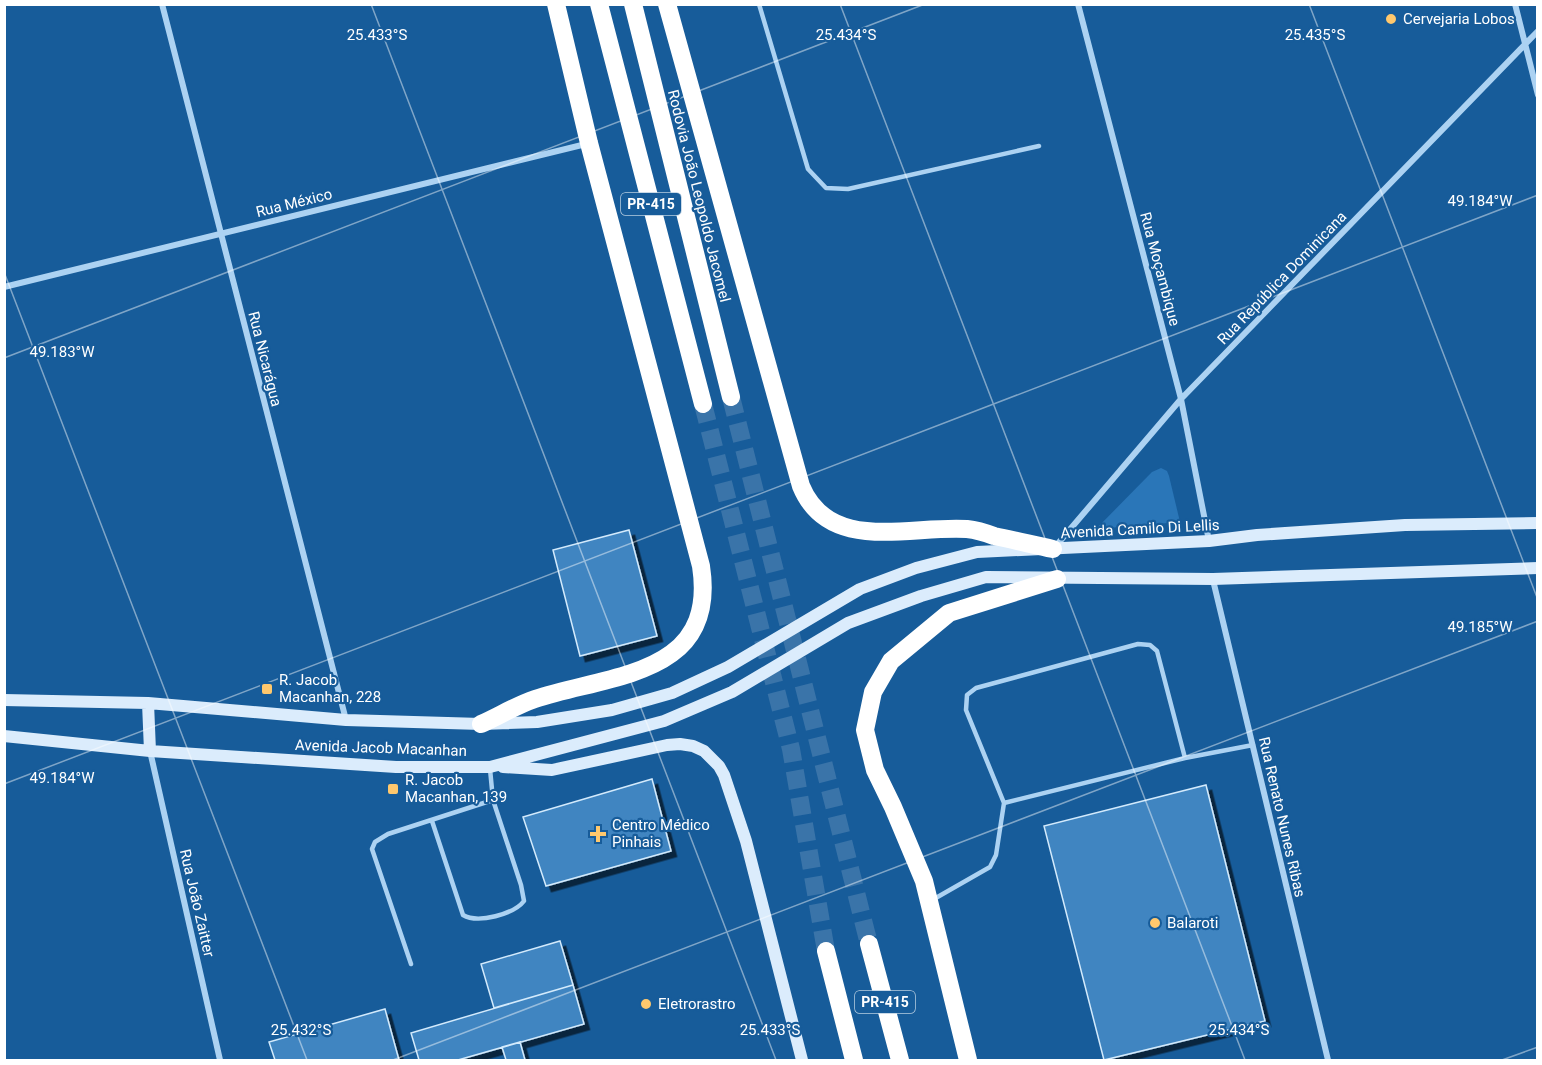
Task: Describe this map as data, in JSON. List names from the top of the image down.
{
  "streets": {
    "highway": ["Rodovia João Leopoldo Jacomel", "PR-415"],
    "main road": ["Avenida Camilo Di Lellis", "Avenida Jacob Macanhan"],
    "street": [
      "Rua México",
      "Rua Moçambique",
      "Rua República Dominicana",
      "Rua Nicarágua",
      "Rua Renato Nunes Ribas",
      "Rua João Zaitter"
    ]
  },
  "crossings": [
    ["Rua México", "Rua Nicarágua"],
    ["Rua Moçambique", "Rua República Dominicana"],
    ["Rua Moçambique", "Avenida Camilo Di Lellis"],
    ["Rua República Dominicana", "Avenida Camilo Di Lellis"],
    ["Rua Nicarágua", "Avenida Jacob Macanhan"],
    ["Avenida Camilo Di Lellis", "Avenida Jacob Macanhan"],
    ["Avenida Jacob Macanhan", "Rua João Zaitter"]
  ],
  "places": {
    "other": ["Cervejaria Lobos", "Balaroti", "Eletrorastro"],
    "transit": ["R. Jacob Macanhan, 228", "R. Jacob Macanhan, 139"],
    "health": ["Centro Médico Pinhais"]
  },
  "coordinates": [
    "25.433°S",
    "25.434°S",
    "25.435°S",
    "49.184°W",
    "49.183°W",
    "49.185°W",
    "25.432°S"
  ]
}
